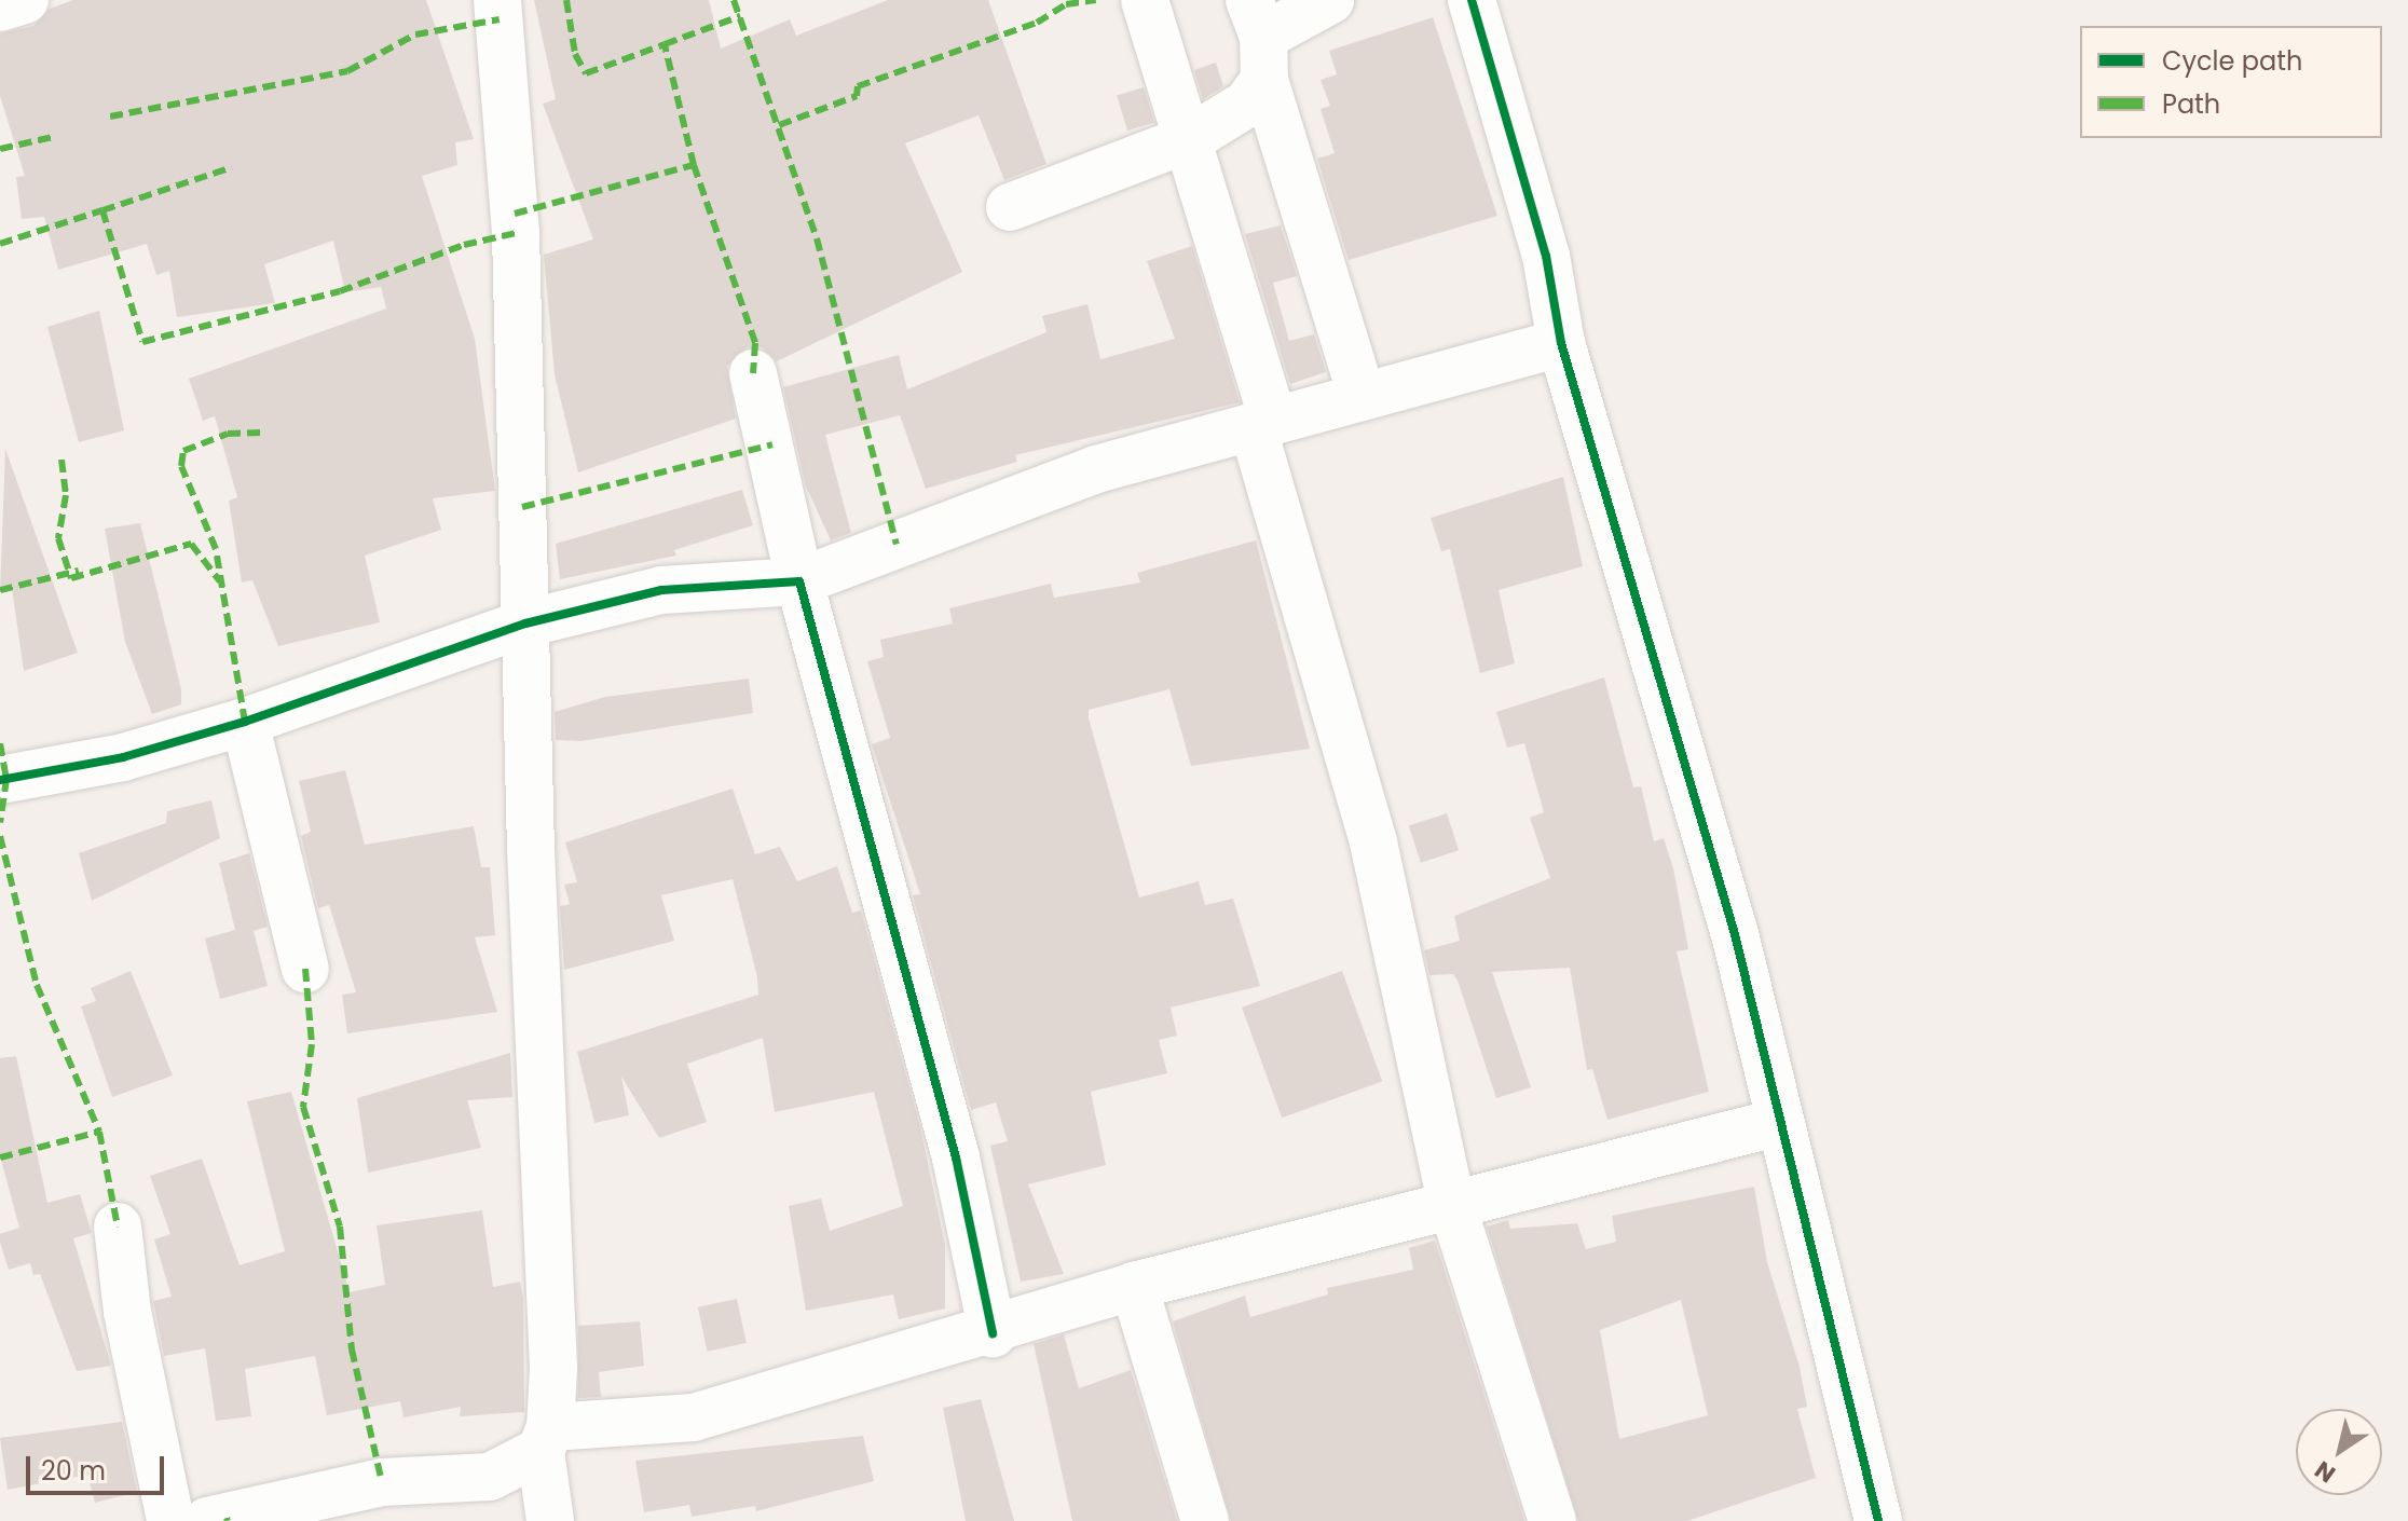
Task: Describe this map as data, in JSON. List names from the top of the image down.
{
  "legend": ["Cycle path", "Path"],
  "scale_bar": "20 m",
  "north": "bottom left"
}
